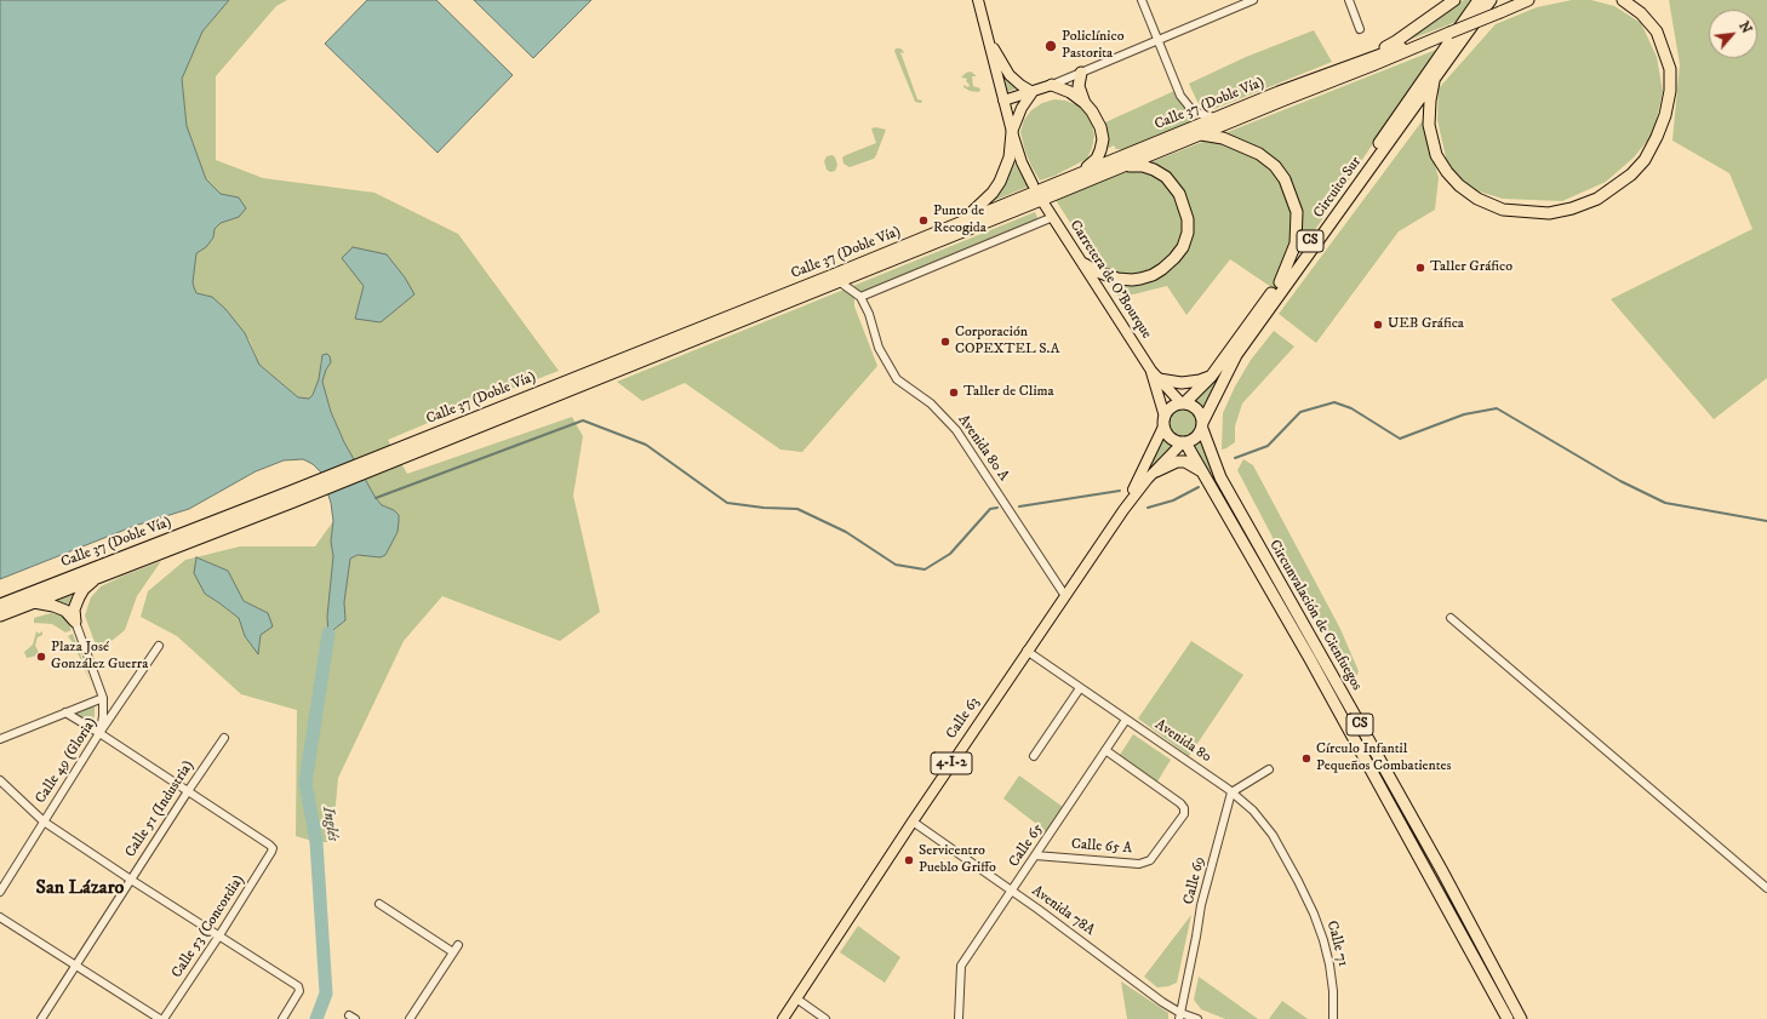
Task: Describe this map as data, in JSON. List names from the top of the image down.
{
  "streets": {
    "highway": [
      "Calle 37 (Doble Vía)",
      "Circuito Sur",
      "CS",
      "Circunvalación de Cienfuegos"
    ],
    "main road": ["Carretera de O'Bourque", "Calle 63", "4-I-2"],
    "street": [
      "Avenida 80 A",
      "Avenida 80",
      "Calle 49 (Gloria)",
      "Calle 51 (Industria)",
      "Calle 65",
      "Calle 65 A",
      "Calle 69",
      "Avenida 78A",
      "Calle 53 (Concordia)",
      "Calle 71"
    ]
  },
  "crossings": [
    ["Calle 37 (Doble Vía)", "Avenida 80 A"],
    ["Circuito Sur", "CS"],
    ["Circuito Sur", "Carretera de O'Bourque"],
    ["Circuito Sur", "Circunvalación de Cienfuegos"],
    ["Circuito Sur", "Calle 63"],
    ["CS", "Carretera de O'Bourque"],
    ["CS", "Circunvalación de Cienfuegos"],
    ["CS", "Calle 63"],
    ["Carretera de O'Bourque", "Circunvalación de Cienfuegos"],
    ["Carretera de O'Bourque", "Calle 63"],
    ["Avenida 80 A", "Calle 63"],
    ["Circunvalación de Cienfuegos", "Calle 63"],
    ["Calle 63", "Avenida 80"],
    ["Calle 63", "Avenida 78A"],
    ["Avenida 80", "Calle 65"],
    ["Avenida 80", "Calle 69"],
    ["Avenida 80", "Calle 71"],
    ["Calle 51 (Industria)", "Calle 53 (Concordia)"],
    ["Calle 65", "Calle 65 A"],
    ["Calle 65", "Avenida 78A"],
    ["Calle 69", "Avenida 78A"]
  ],
  "districts": ["San Lázaro"],
  "water": ["Inglés"],
  "places": [
    "Policlínico Pastorita",
    "Punto de Recogida",
    "Taller Gráfico",
    "UEB Gráfica",
    "Corporación COPEXTEL S.A",
    "Taller de Clima",
    "Plaza José González Guerra",
    "Círculo Infantil Pequeños Combatientes",
    "Servicentro Pueblo Griffo"
  ],
  "north": "top right"
}
